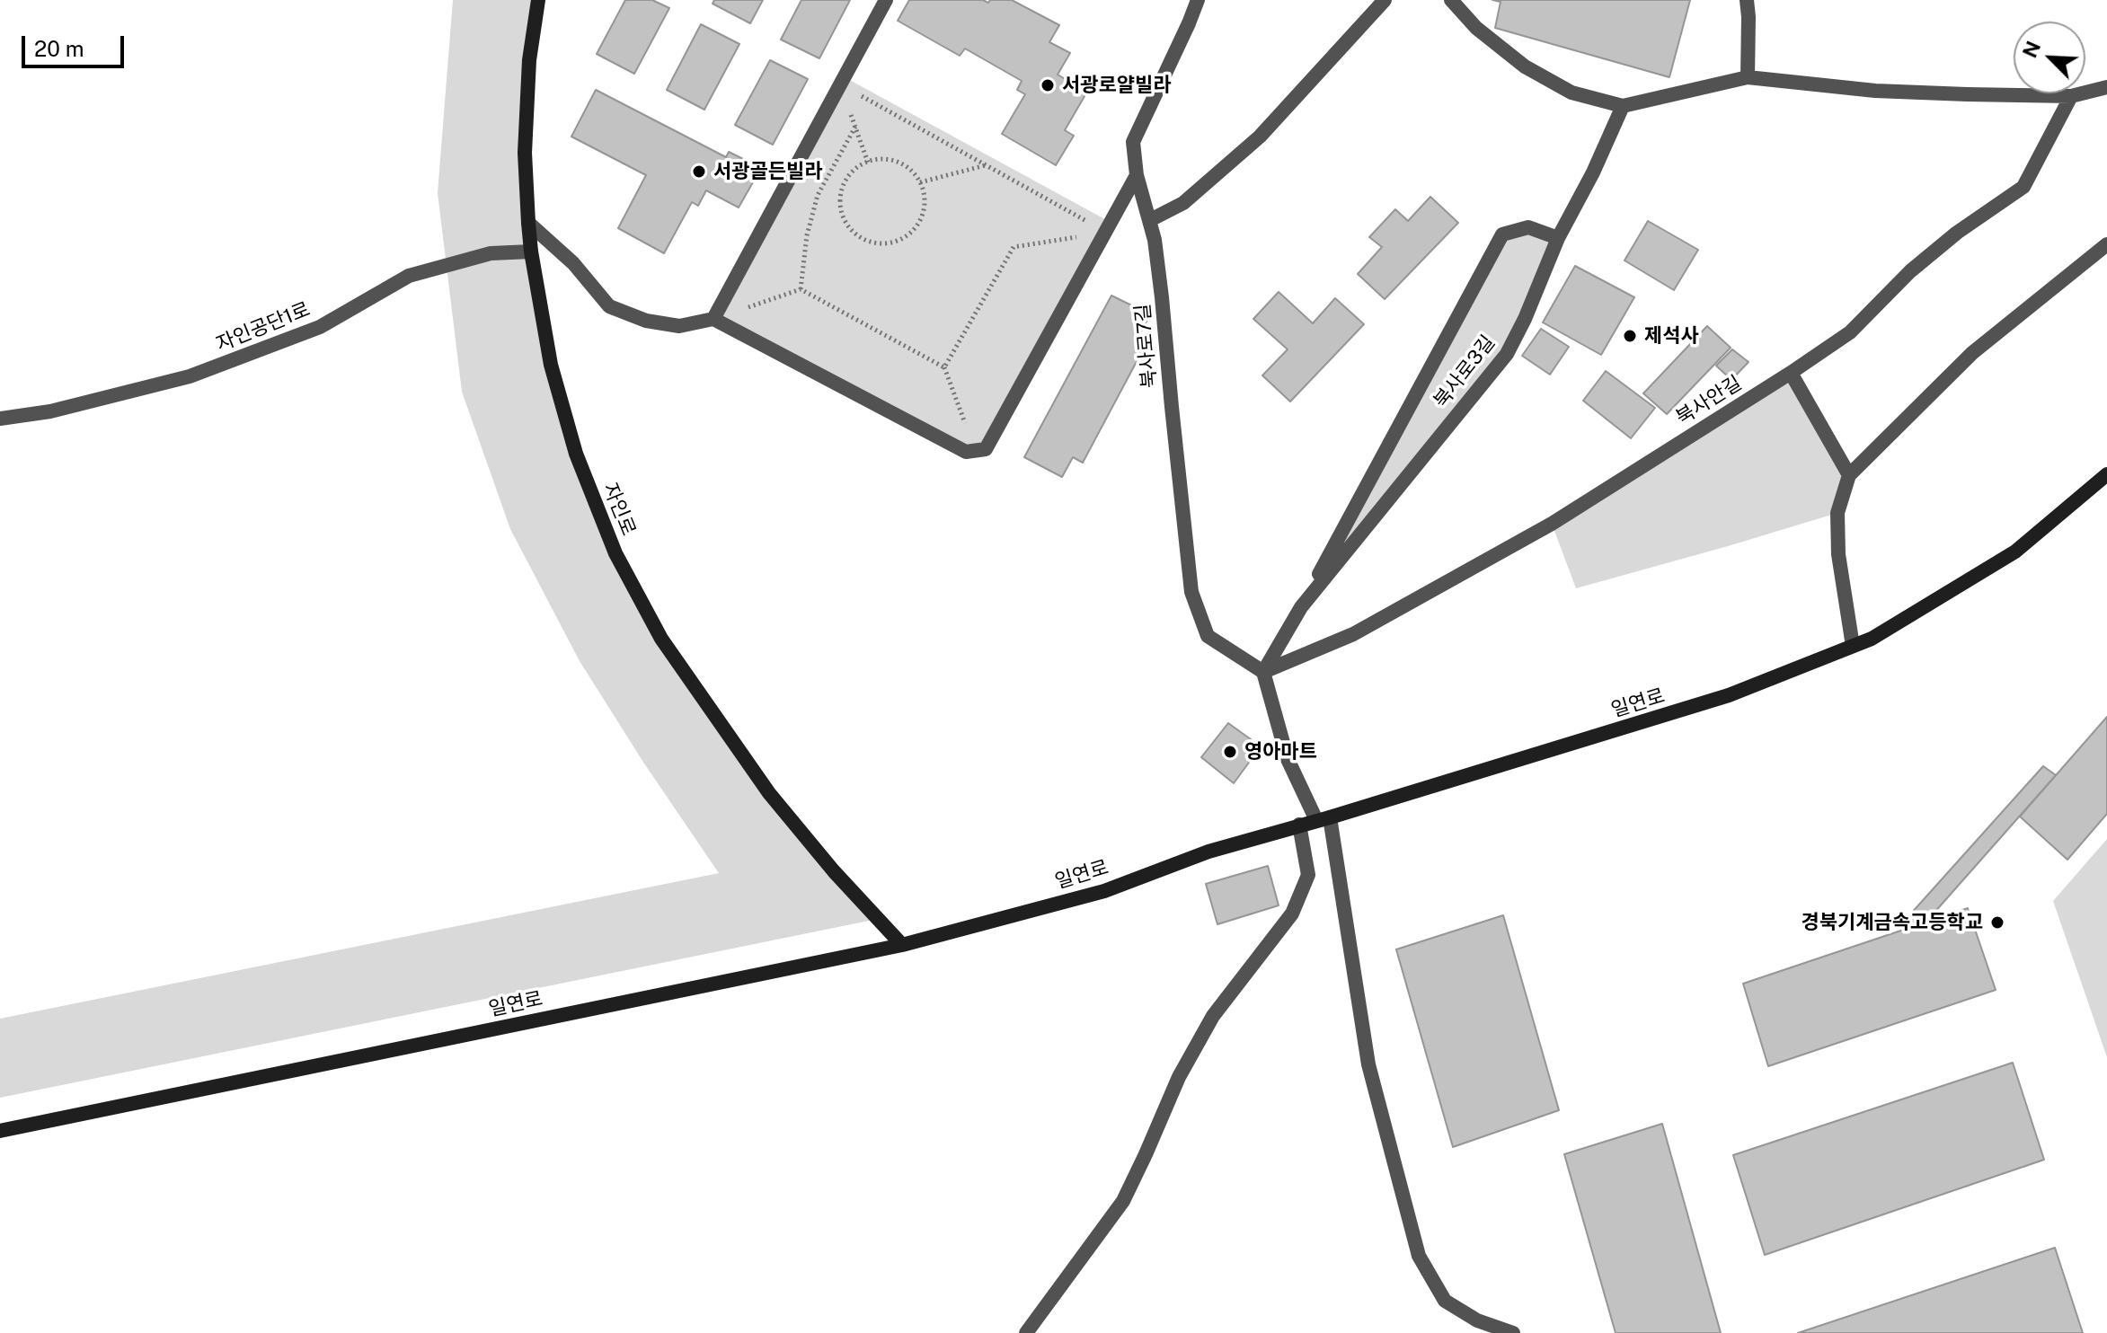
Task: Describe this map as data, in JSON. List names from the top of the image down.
{
  "streets": {
    "street": [
      "자인공단1로",
      "북사로7길",
      "북사로3길",
      "북사안길",
      "자인로",
      "일연로"
    ]
  },
  "crossings": [
    ["자인공단1로", "자인로"],
    ["북사로7길", "북사로3길"],
    ["북사로7길", "북사안길"],
    ["북사로3길", "북사안길"],
    ["자인로", "일연로"]
  ],
  "places": [
    "서광로얄빌라",
    "서광골든빌라",
    "제석사",
    "영아마트",
    "경북기계금속고등학교"
  ],
  "scale_bar": "20 m",
  "north": "top left"
}
